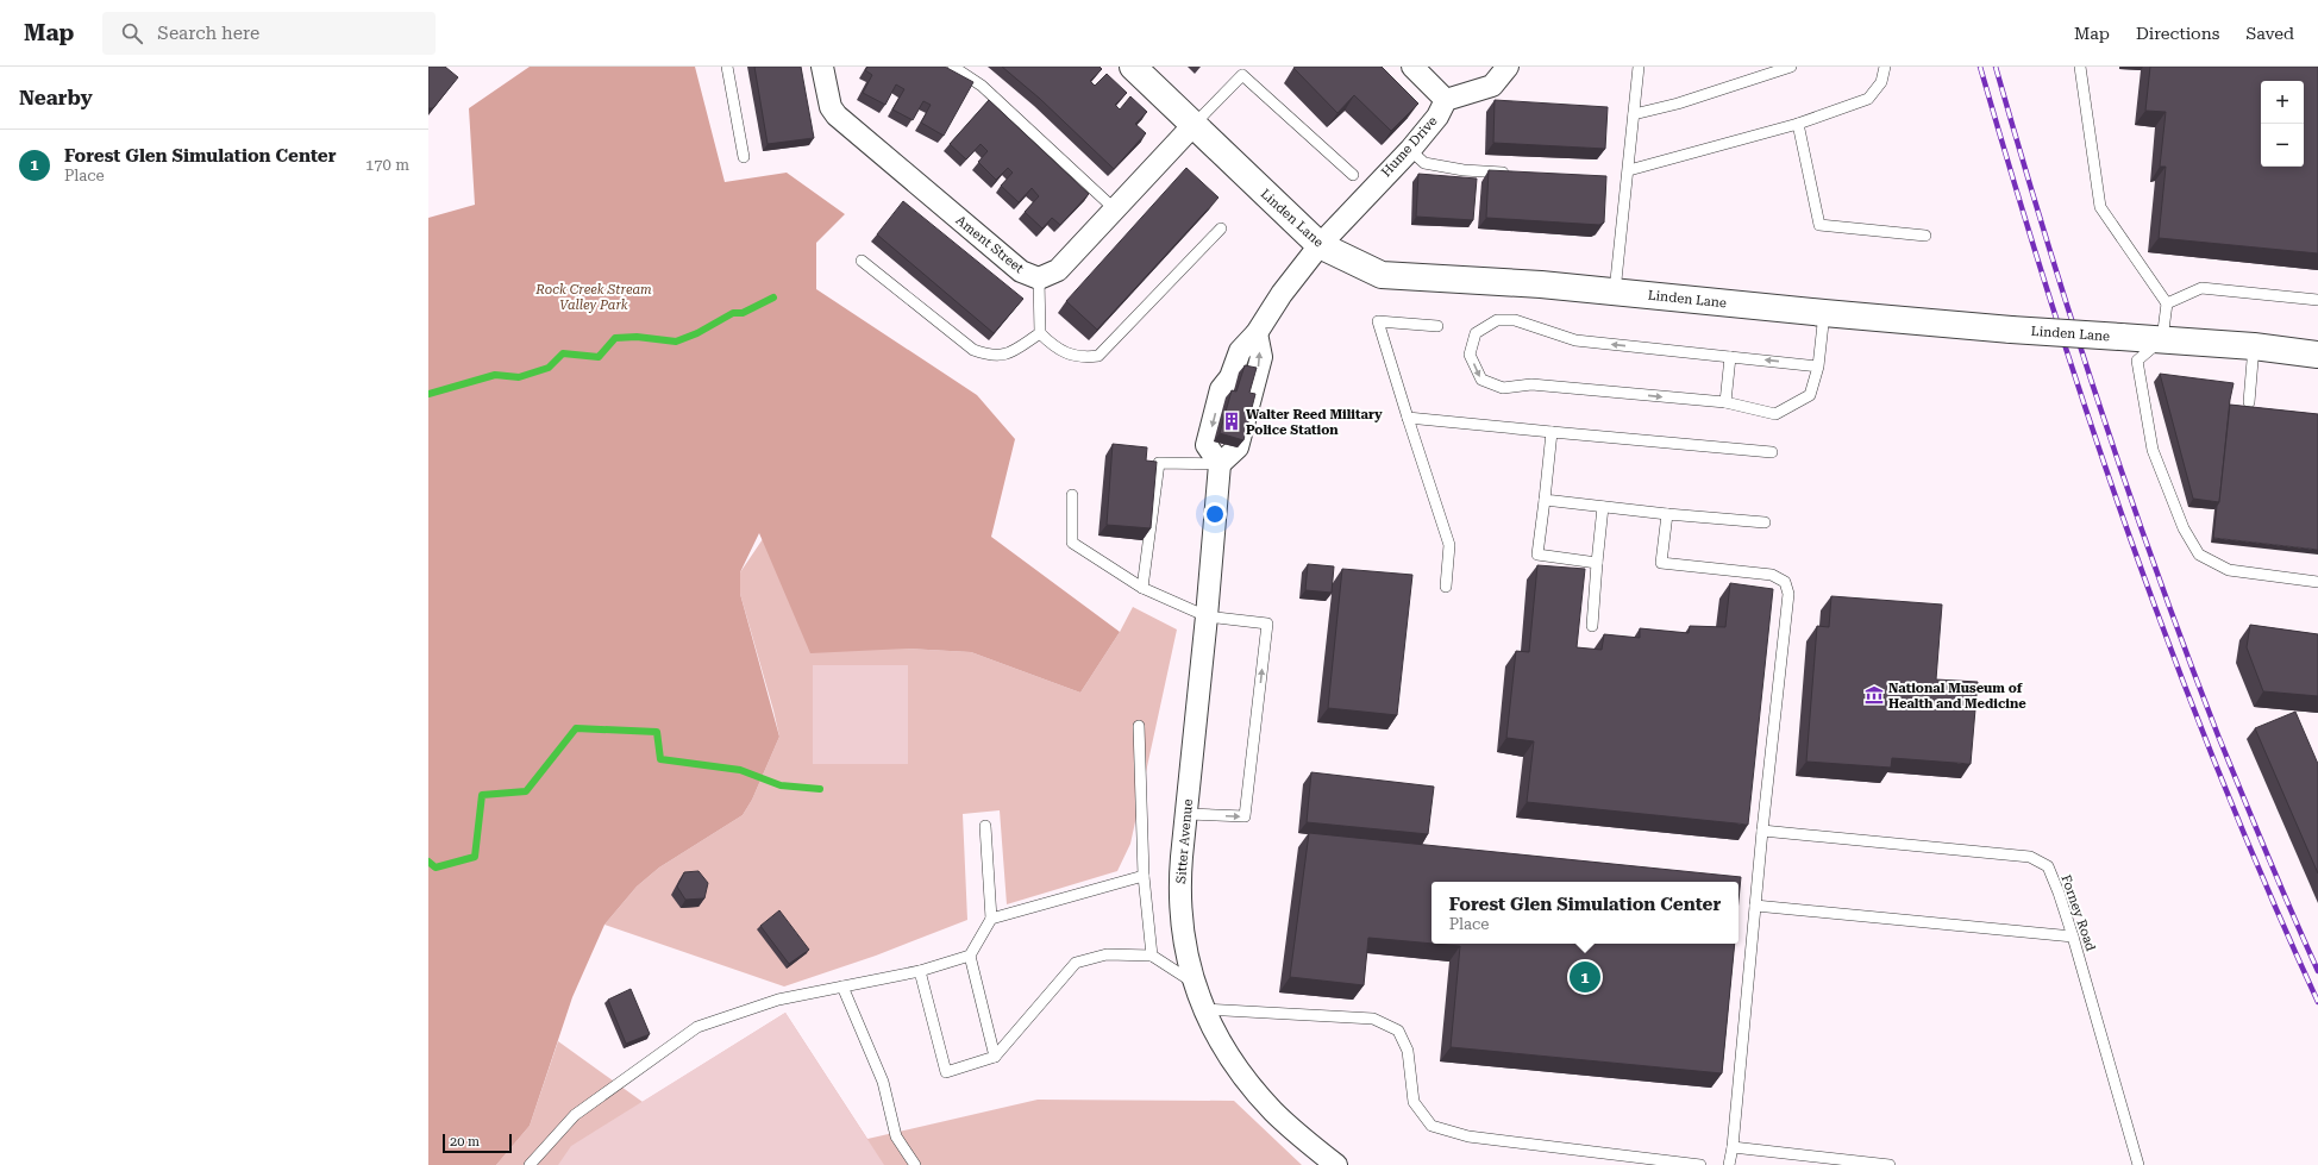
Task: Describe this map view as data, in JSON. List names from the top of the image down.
{
  "streets": {
    "street": [
      "Hume Drive",
      "Linden Lane",
      "Ament Street",
      "Sitter Avenue"
    ],
    "lane": ["Forney Road"]
  },
  "crossings": [
    ["Hume Drive", "Linden Lane"],
    ["Linden Lane", "Ament Street"]
  ],
  "parks": ["Rock Creek Stream Valley Park"],
  "places": {
    "building": ["Walter Reed Military Police Station"],
    "museum": ["National Museum of Health and Medicine"]
  },
  "scale_bar": "20 m",
  "page": {
    "header": "Map",
    "search": "Search here",
    "nav": ["Map", "Directions", "Saved"],
    "heading": "Nearby",
    "map_buttons": ["+", "−"],
    "list": [
      {
        "mark": "1",
        "name": "Forest Glen Simulation Center",
        "note": "Place",
        "value": "170 m"
      }
    ],
    "popup": ["Forest Glen Simulation Center", "Place"],
    "pins": "1",
    "scale": "20 m"
  }
}
